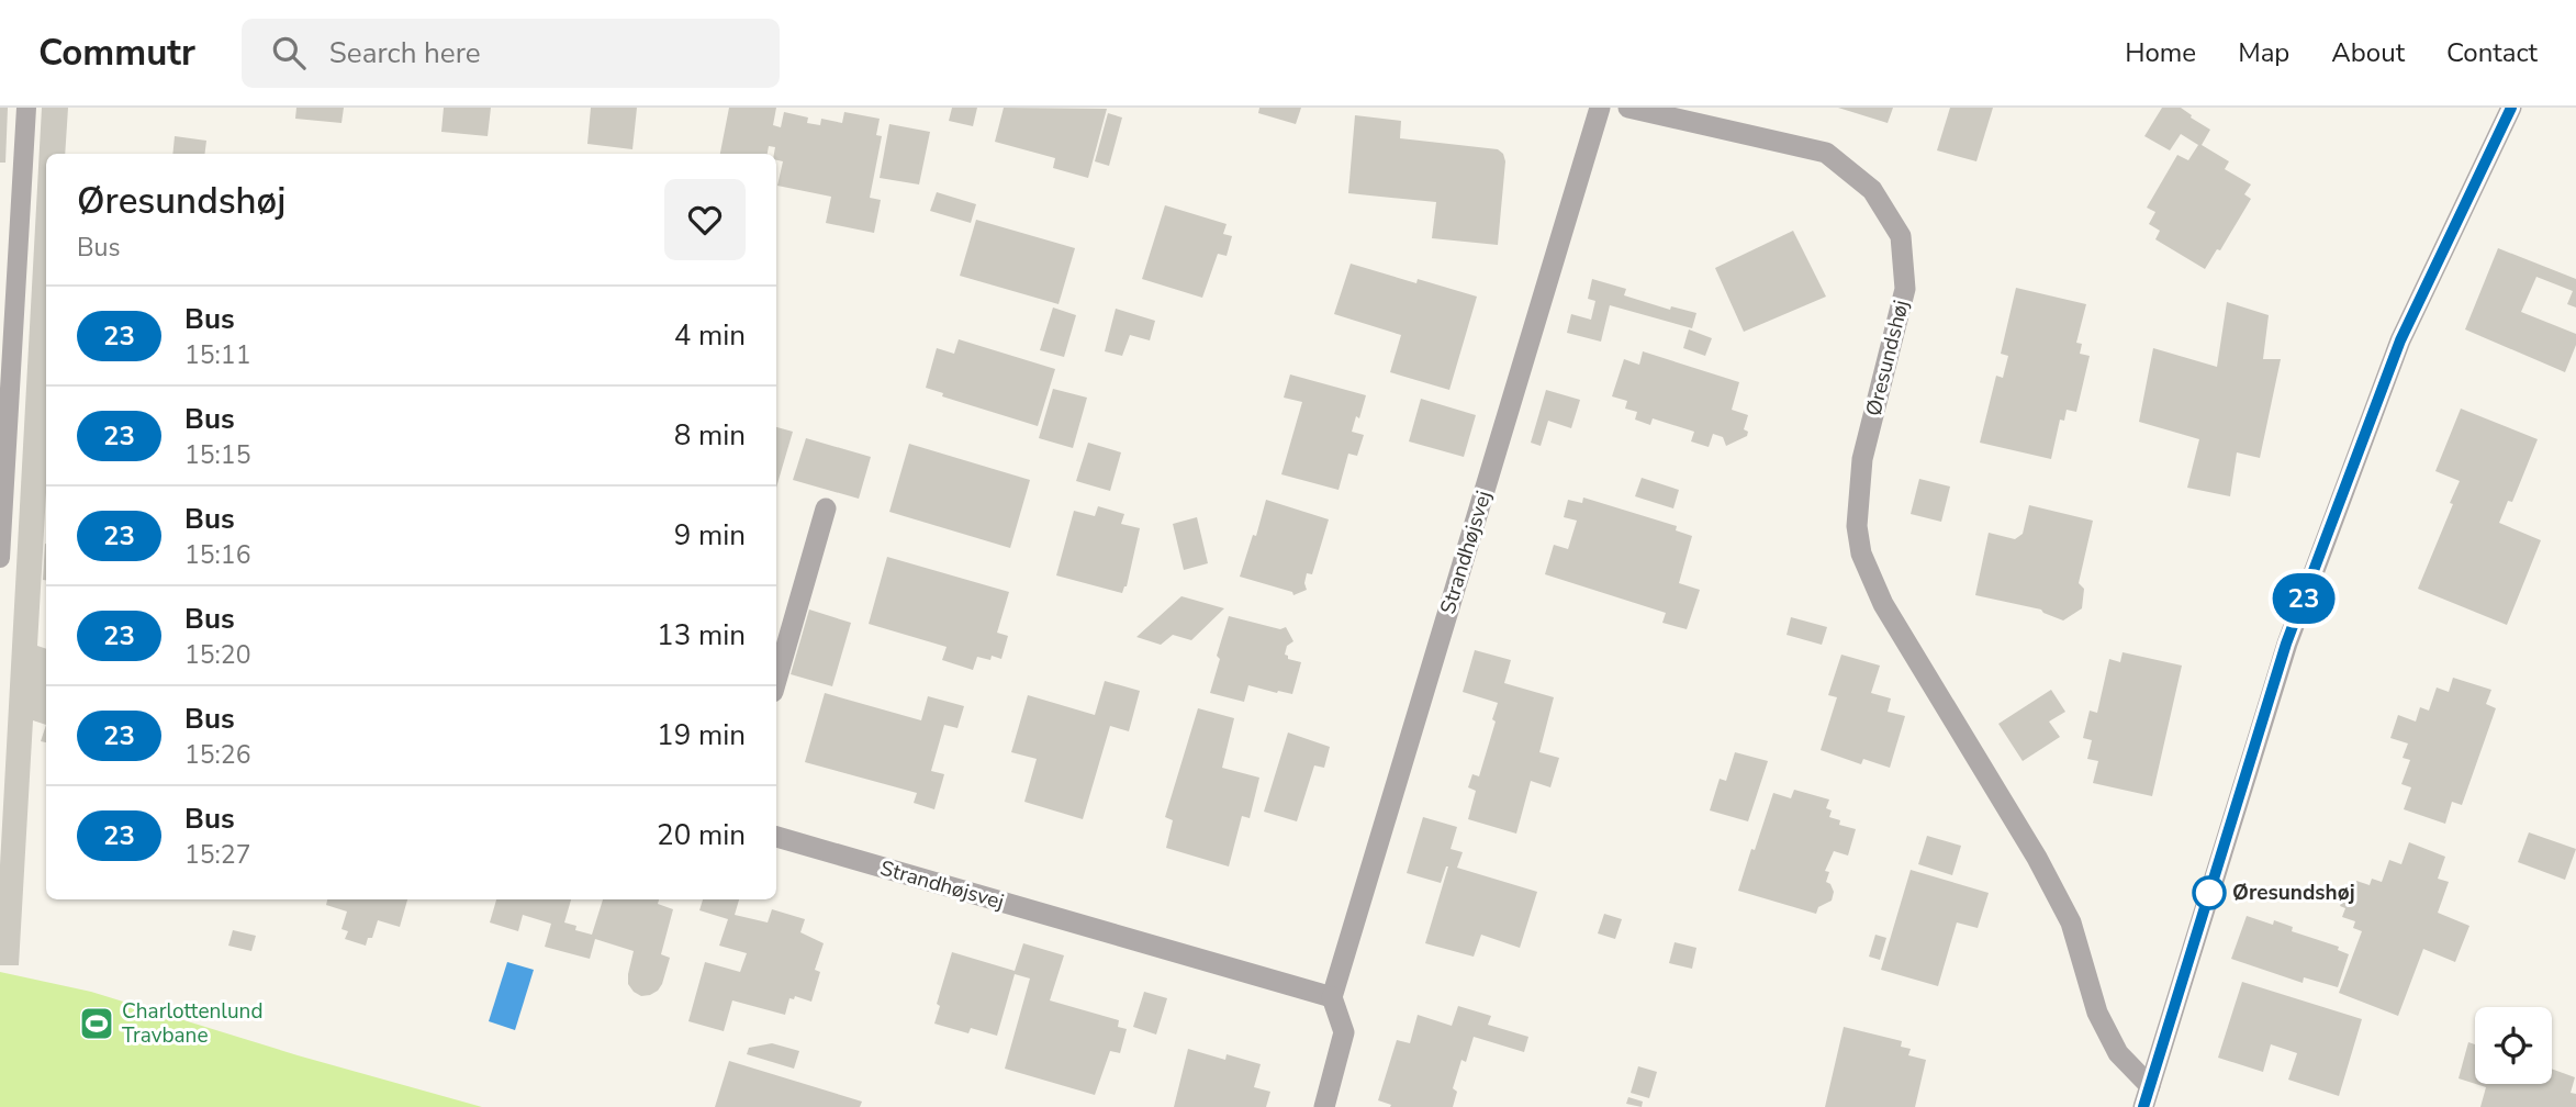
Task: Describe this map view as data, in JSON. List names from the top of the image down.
{
  "streets": {
    "street": ["Øresundshøj", "Strandhøjsvej"]
  },
  "places": {
    "other": ["Øresundshøj"],
    "sports": ["Charlottenlund Travbane"]
  },
  "lines": ["bus line 23"],
  "page": {
    "header": "Commutr",
    "search": "Search here",
    "nav": [
      "Home",
      "Map",
      "About",
      "Contact"
    ],
    "on_map": "23",
    "heading": ["Øresundshøj", "Bus"],
    "list": [
      {
        "mark": "23",
        "name": "Bus",
        "note": "15:11",
        "value": "4 min"
      },
      {
        "mark": "23",
        "name": "Bus",
        "note": "15:15",
        "value": "8 min"
      },
      {
        "mark": "23",
        "name": "Bus",
        "note": "15:16",
        "value": "9 min"
      },
      {
        "mark": "23",
        "name": "Bus",
        "note": "15:20",
        "value": "13 min"
      },
      {
        "mark": "23",
        "name": "Bus",
        "note": "15:26",
        "value": "19 min"
      },
      {
        "mark": "23",
        "name": "Bus",
        "note": "15:27",
        "value": "20 min"
      }
    ]
  }
}
